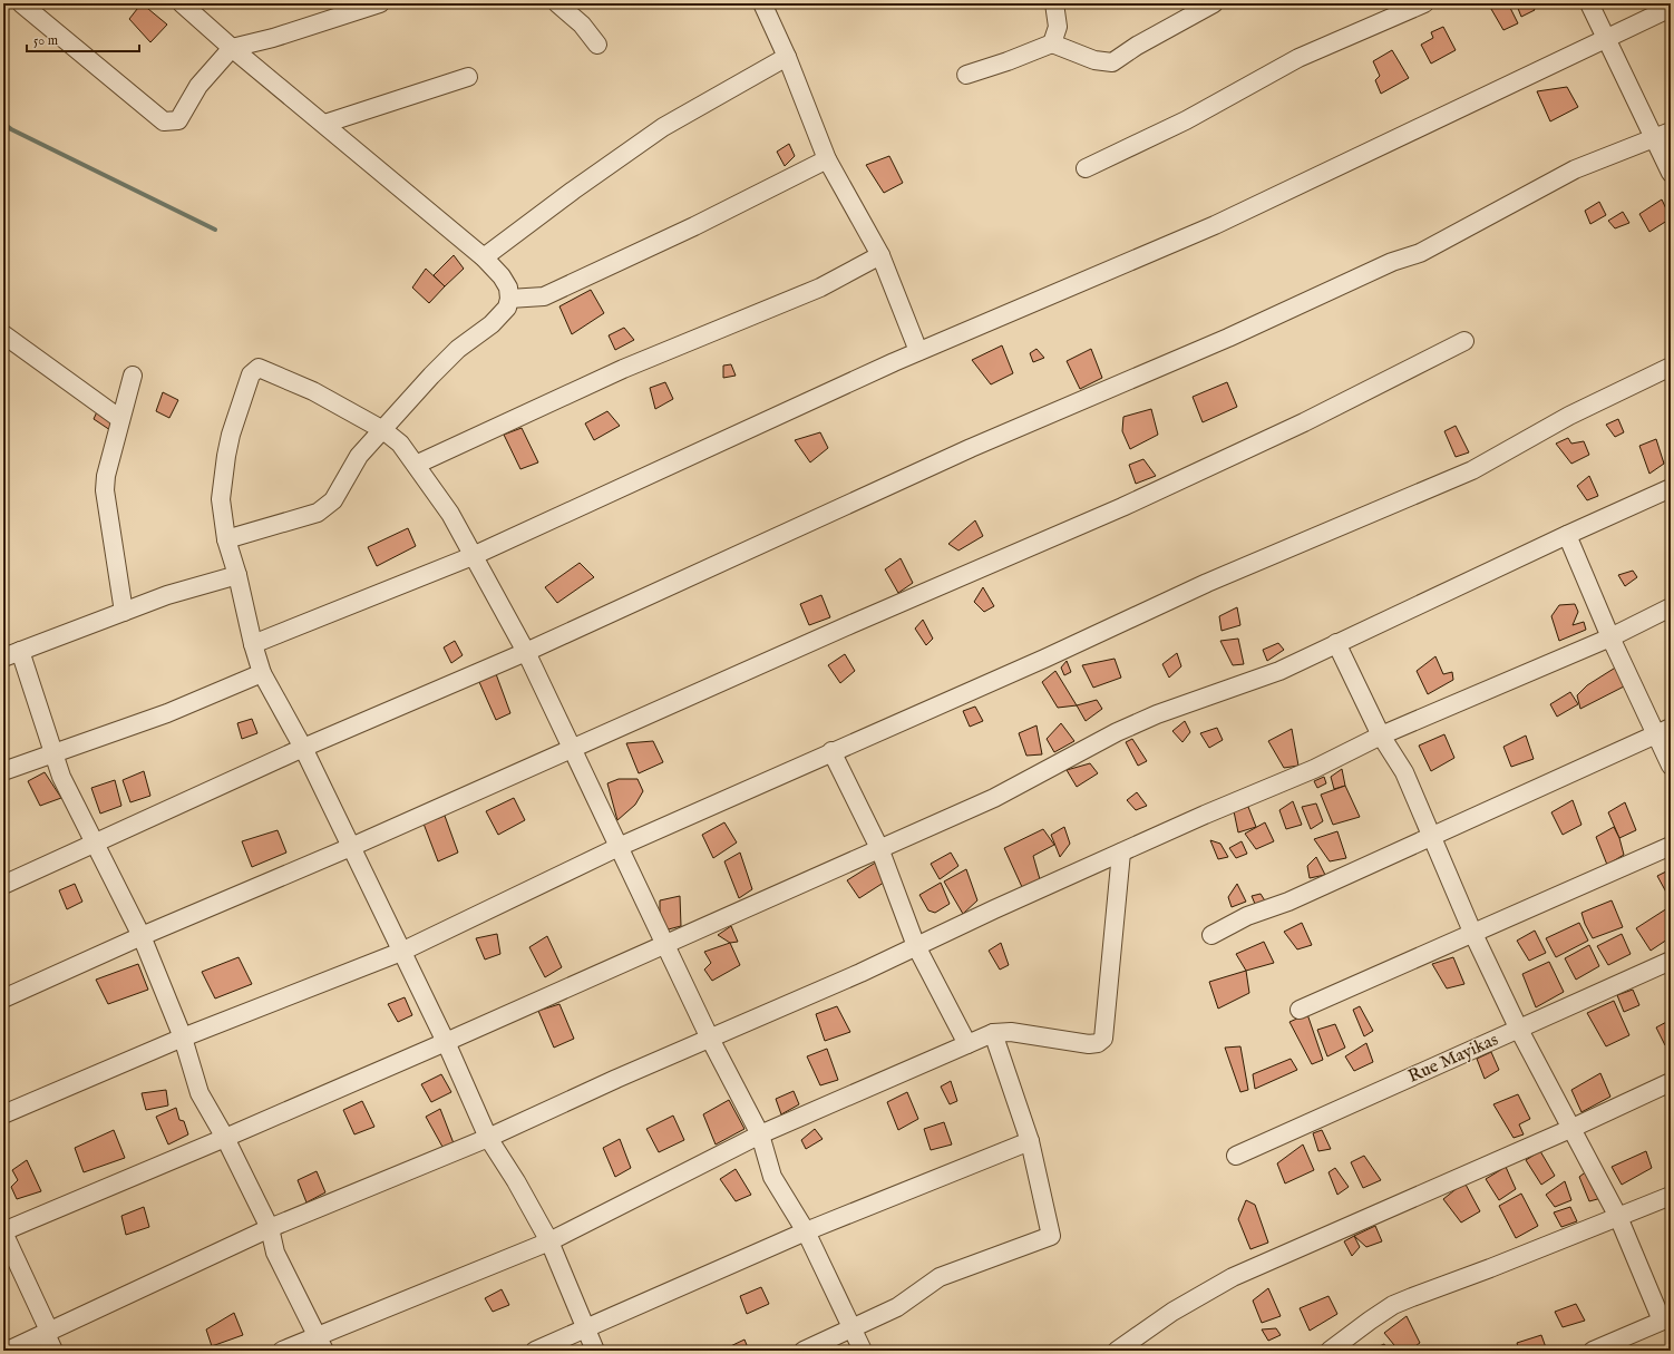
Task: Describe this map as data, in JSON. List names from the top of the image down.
{
  "streets": {
    "street": ["Rue Mayikas"]
  },
  "scale_bar": "50 m"
}
